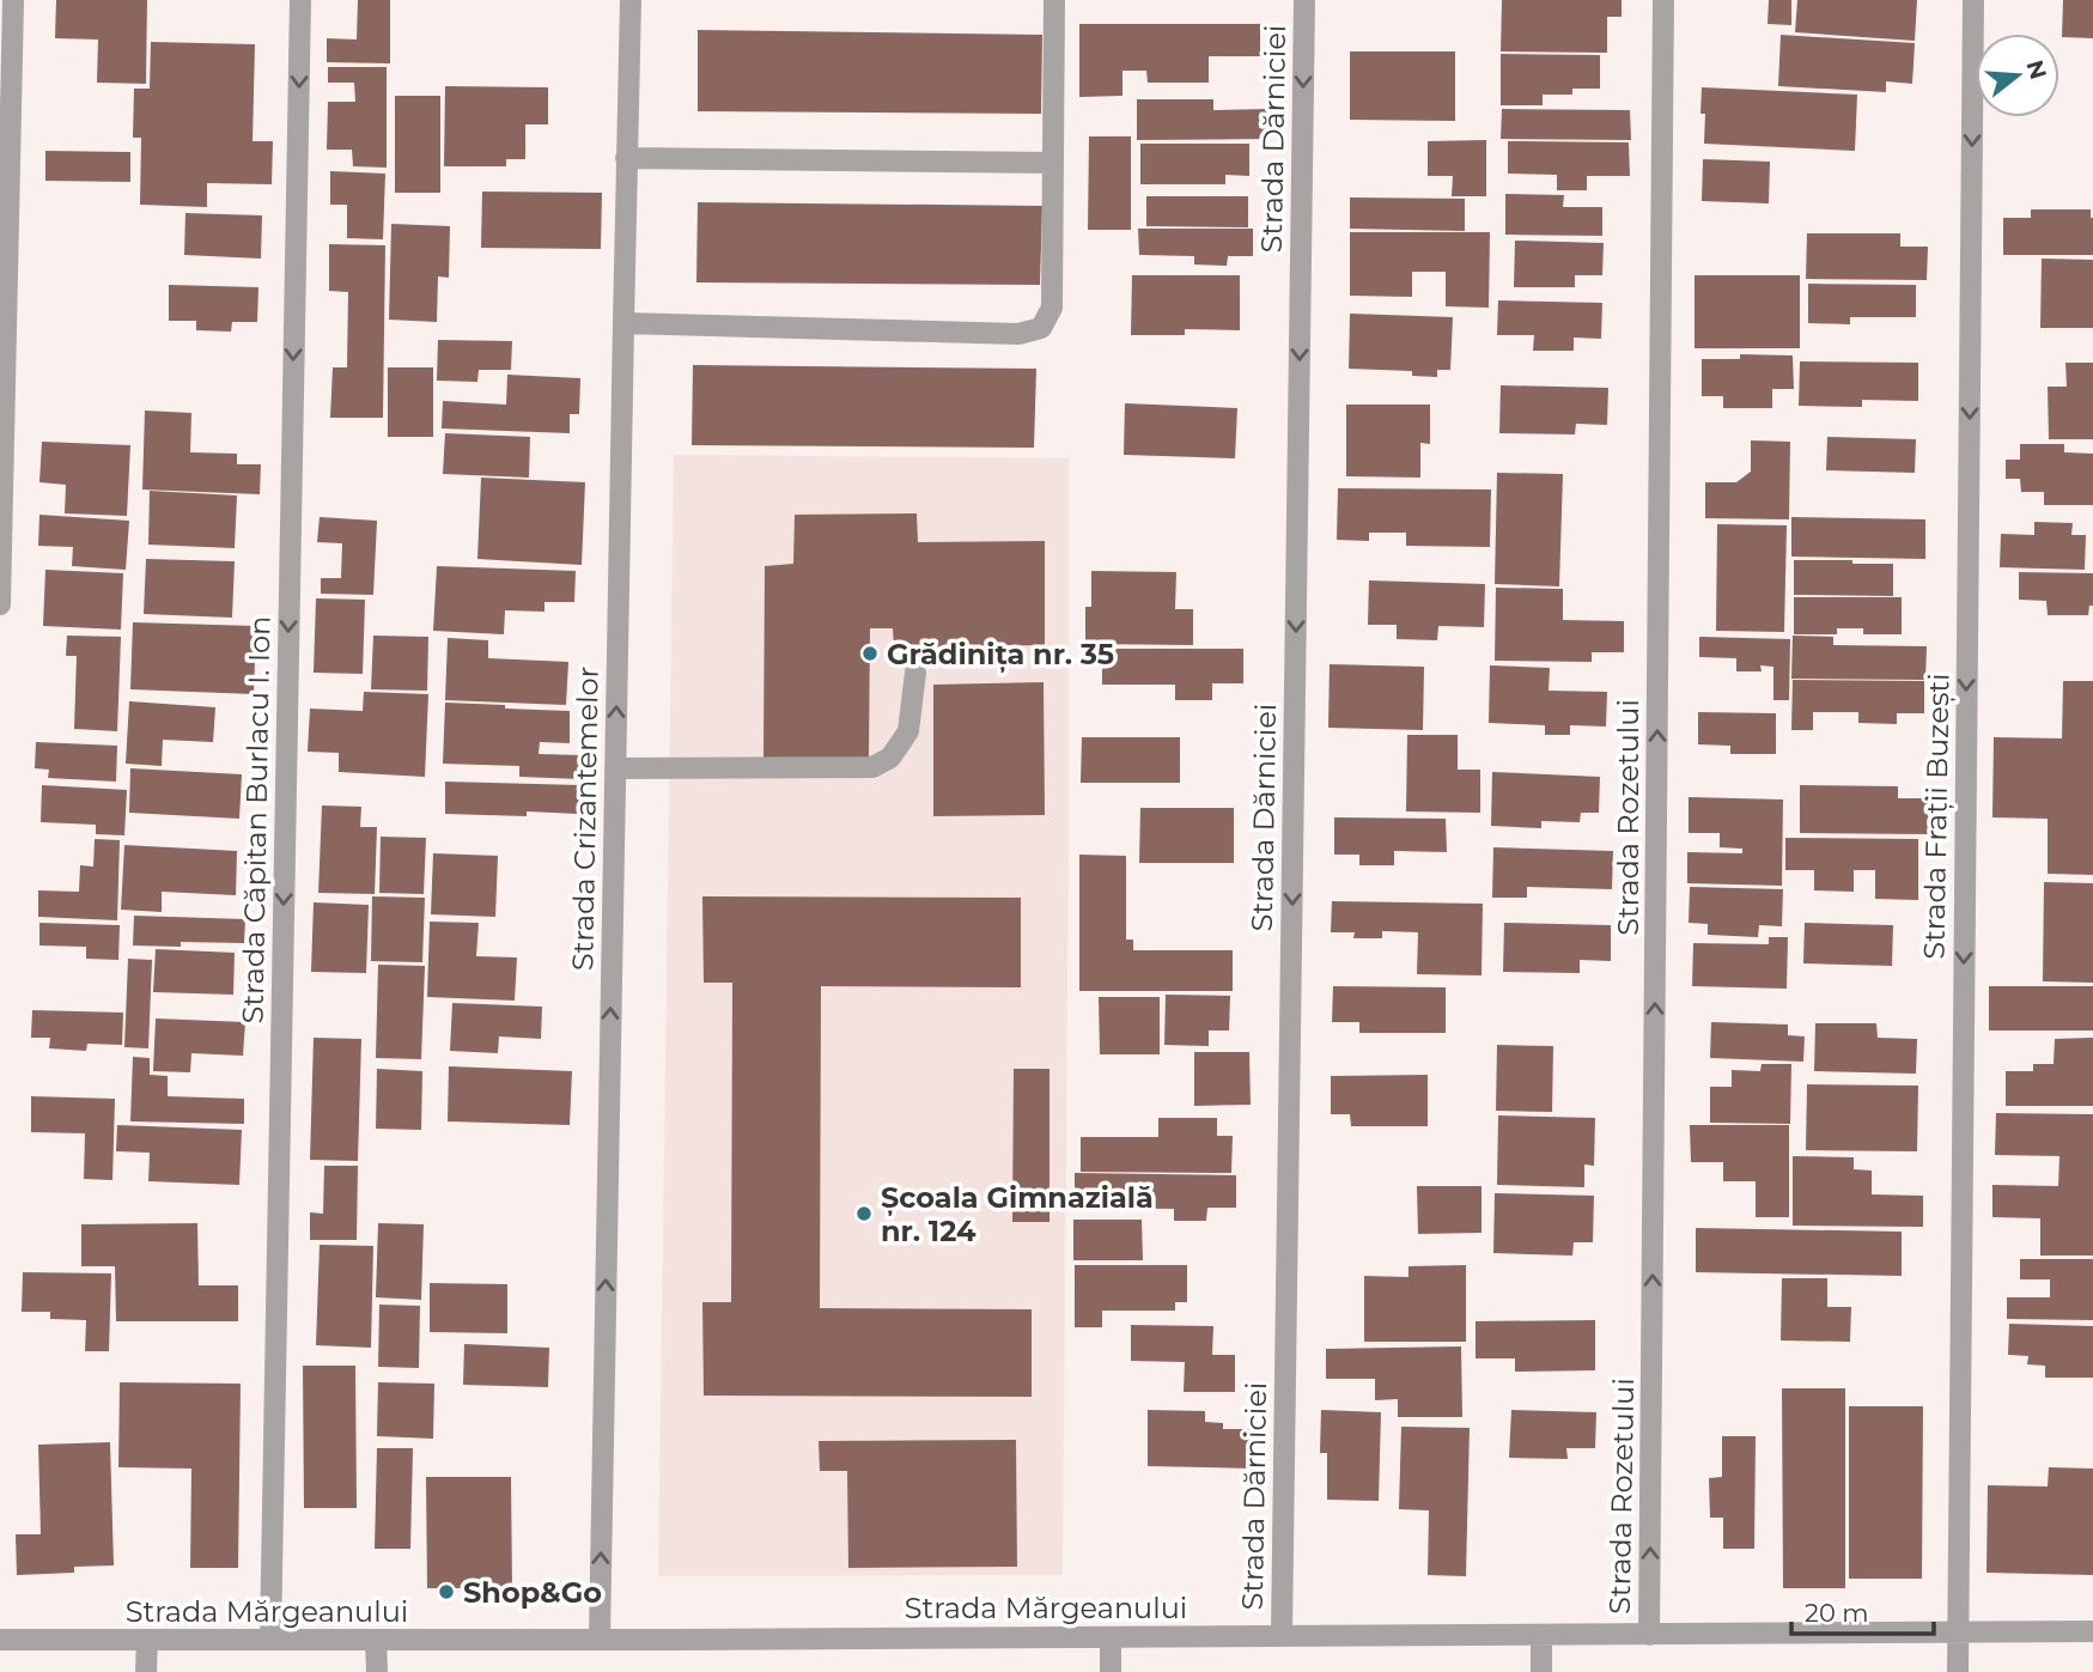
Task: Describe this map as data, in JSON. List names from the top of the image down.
{
  "streets": {
    "street": [
      "Strada Dărniciei",
      "Strada Frații Buzești",
      "Strada Rozetului",
      "Strada Crizantemelor",
      "Strada Căpitan Burlacu I. Ion",
      "Strada Mărgeanului"
    ]
  },
  "crossings": [
    ["Strada Dărniciei", "Strada Mărgeanului"],
    ["Strada Frații Buzești", "Strada Mărgeanului"],
    ["Strada Rozetului", "Strada Mărgeanului"],
    ["Strada Crizantemelor", "Strada Mărgeanului"],
    ["Strada Căpitan Burlacu I. Ion", "Strada Mărgeanului"]
  ],
  "one_way": [
    "Strada Dărniciei",
    "Strada Frații Buzești",
    "Strada Rozetului",
    "Strada Crizantemelor",
    "Strada Căpitan Burlacu I. Ion"
  ],
  "places": ["Grădinița nr. 35", "Școala Gimnazială nr. 124", "Shop&Go"],
  "scale_bar": "20 m",
  "north": "right"
}
